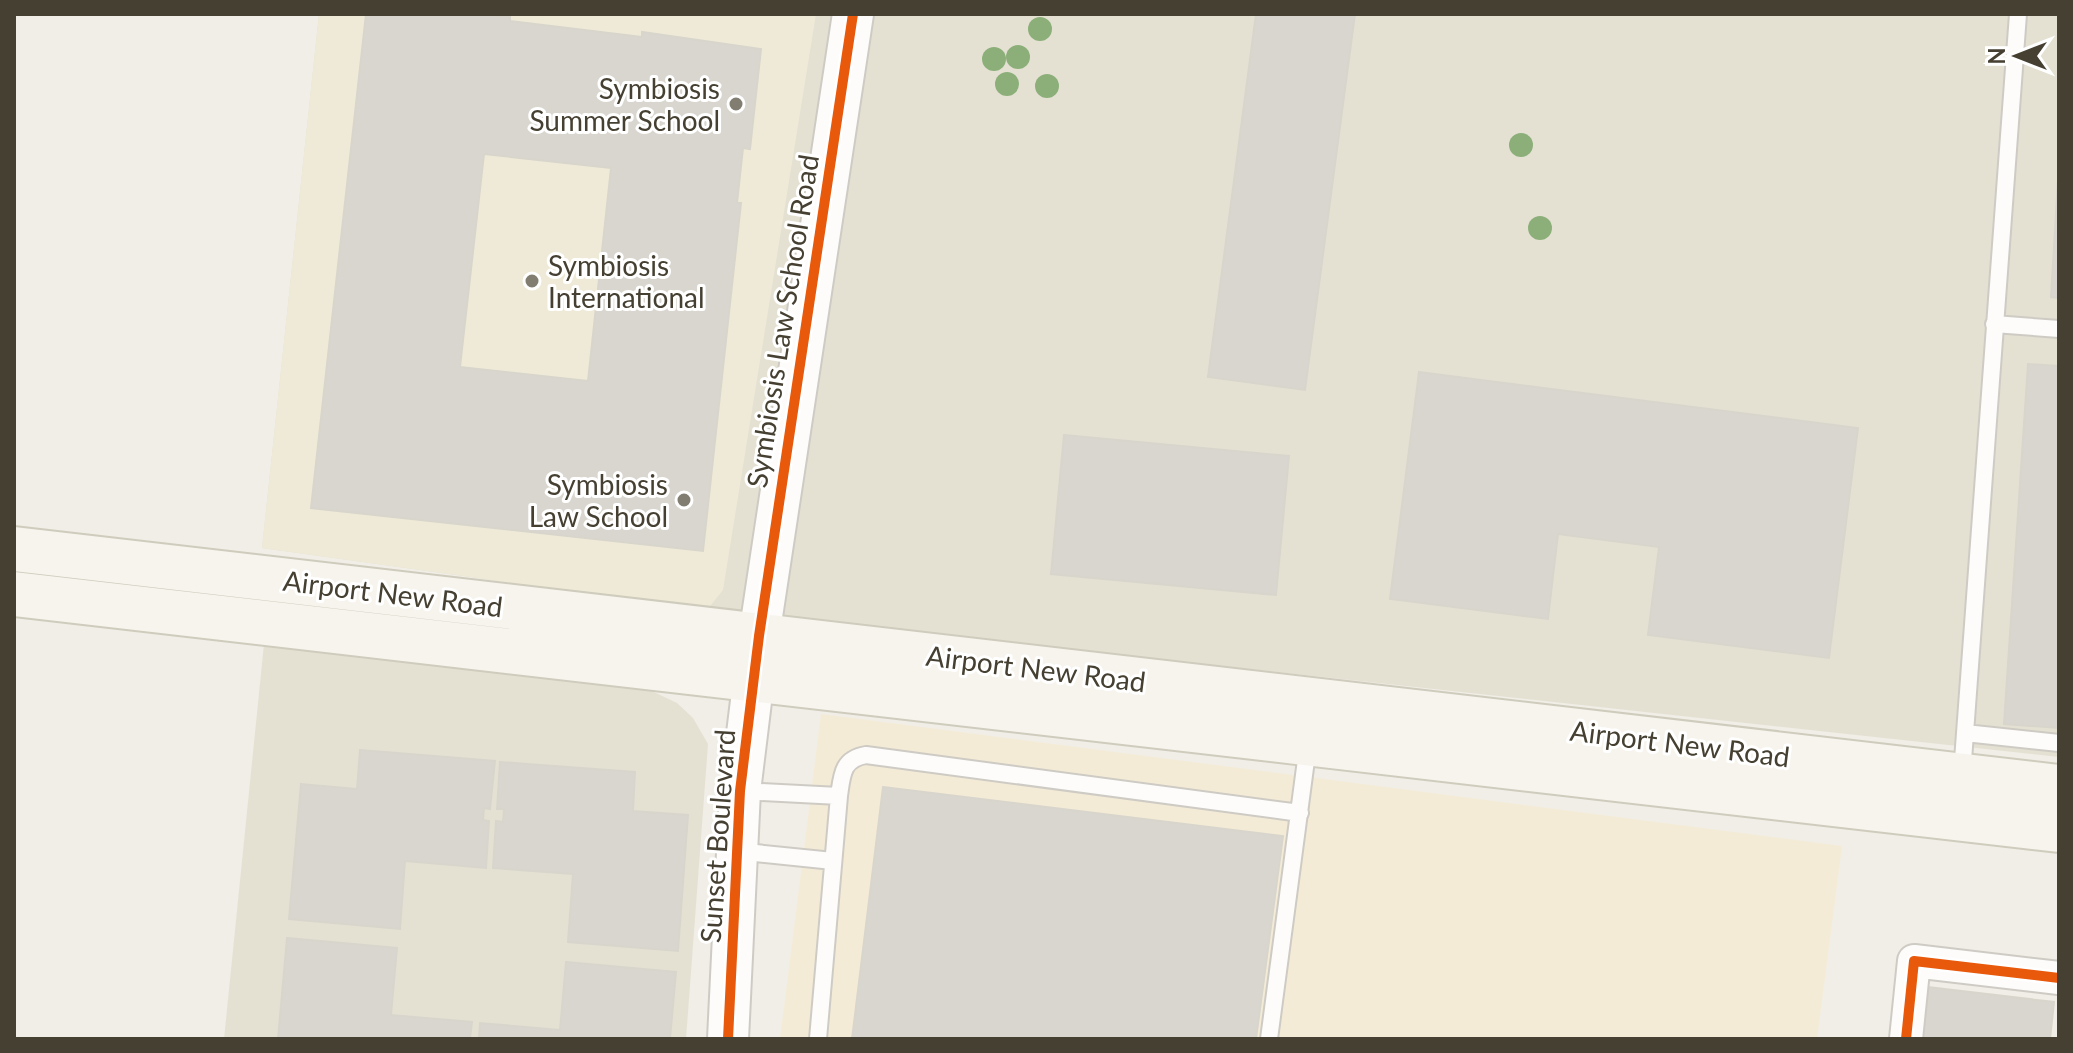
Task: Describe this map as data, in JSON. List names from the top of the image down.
{
  "streets": {
    "main road": ["Airport New Road"],
    "street": ["Symbiosis Law School Road", "Sunset Boulevard"]
  },
  "crossings": [
    ["Symbiosis Law School Road", "Airport New Road"],
    ["Symbiosis Law School Road", "Sunset Boulevard"],
    ["Airport New Road", "Sunset Boulevard"]
  ],
  "places": ["Symbiosis Summer School", "Symbiosis International", "Symbiosis Law School"],
  "north": "left"
}
